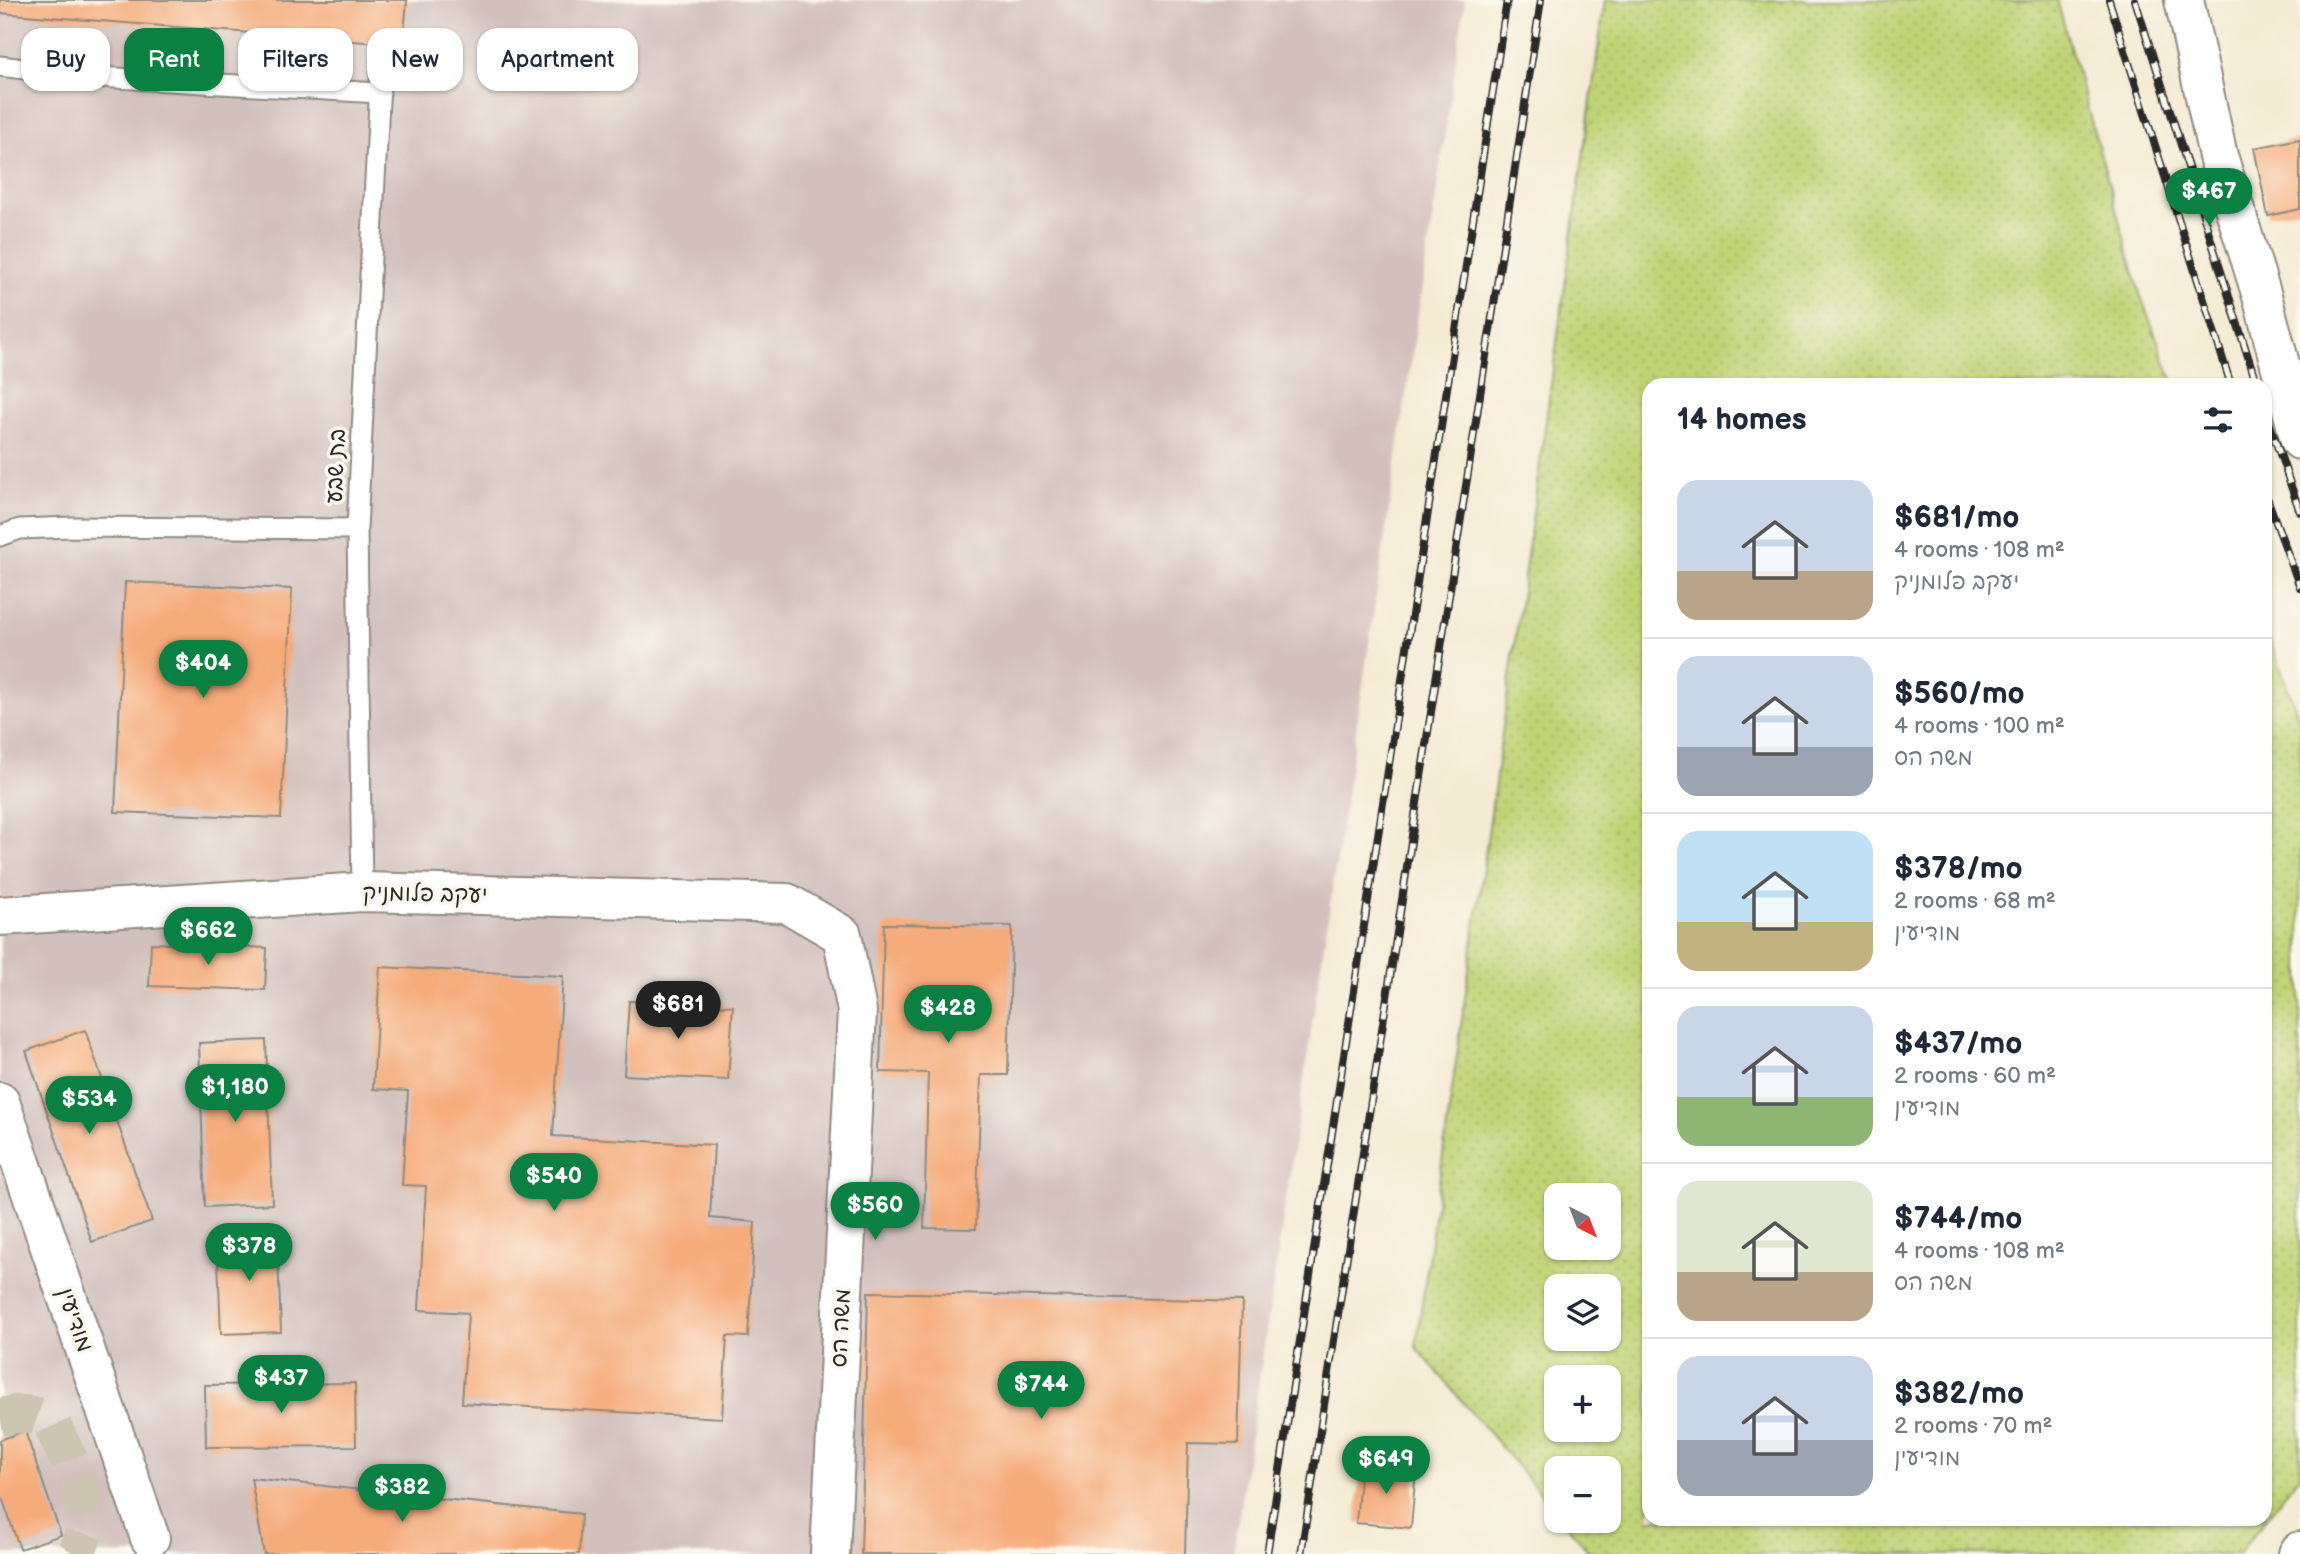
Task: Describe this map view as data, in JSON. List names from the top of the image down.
{
  "streets": {
    "street": ["יעקב פלומניק", "מודיעין", "משה הס"],
    "lane": ["בת שבע"]
  },
  "crossings": [
    ["בת שבע", "יעקב פלומניק"],
    ["יעקב פלומניק", "משה הס"]
  ],
  "north": "bottom right",
  "page": {
    "chip": [
      "Buy",
      "Rent",
      "Filters",
      "New",
      "Apartment"
    ],
    "price": [
      "$467",
      "$404",
      "$662",
      "$681",
      "$428",
      "$1,180",
      "$534",
      "$540",
      "$560",
      "$378",
      "$437",
      "$744",
      "$649",
      "$382"
    ],
    "heading": "14 homes",
    "list": [
      {
        "name": "$681/mo",
        "note": "4 rooms · 108 m² · יעקב פלומניק"
      },
      {
        "name": "$560/mo",
        "note": "4 rooms · 100 m² · משה הס"
      },
      {
        "name": "$378/mo",
        "note": "2 rooms · 68 m² · מודיעין"
      },
      {
        "name": "$437/mo",
        "note": "2 rooms · 60 m² · מודיעין"
      },
      {
        "name": "$744/mo",
        "note": "4 rooms · 108 m² · משה הס"
      },
      {
        "name": "$382/mo",
        "note": "2 rooms · 70 m² · מודיעין"
      }
    ],
    "map_buttons": ["+", "−"]
  }
}
